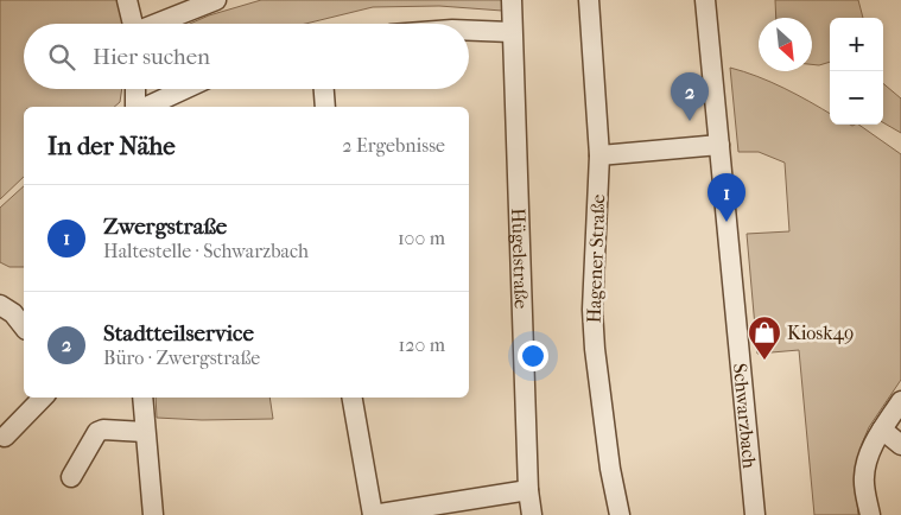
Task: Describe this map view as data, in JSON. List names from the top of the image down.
{
  "streets": {
    "street": ["Hügelstraße", "Hagener Straße", "Schwarzbach"]
  },
  "places": {
    "shop": ["Kiosk49"]
  },
  "north": "bottom right",
  "page": {
    "map_buttons": ["+", "−"],
    "search": "Hier suchen",
    "pins": ["2", "1"],
    "heading": ["In der Nähe", "2 Ergebnisse"],
    "list": [
      {
        "mark": "1",
        "name": "Zwergstraße",
        "note": "Haltestelle · Schwarzbach",
        "value": "100 m"
      },
      {
        "mark": "2",
        "name": "Stadtteilservice",
        "note": "Büro · Zwergstraße",
        "value": "120 m"
      }
    ]
  }
}
